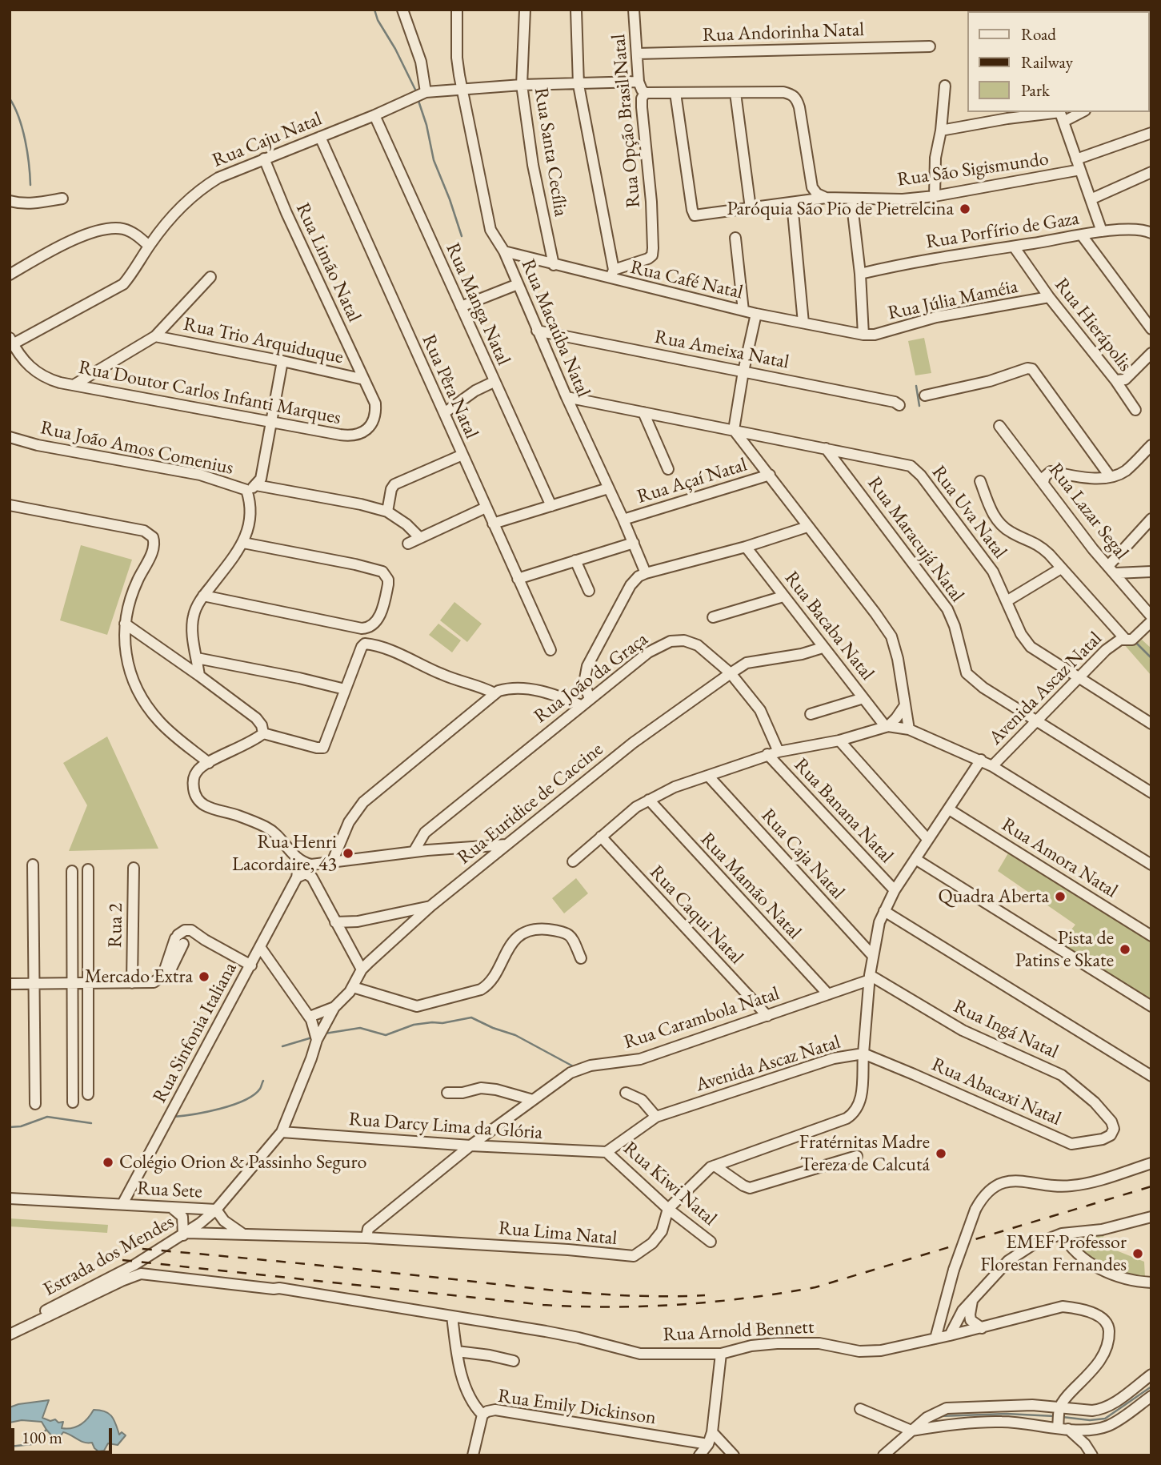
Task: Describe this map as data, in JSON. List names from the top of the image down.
{
  "streets": {
    "street": [
      "Rua Andorinha Natal",
      "Rua Opção Brasil Natal",
      "Rua Caju Natal",
      "Rua Santa Cecília",
      "Rua São Sigismundo",
      "Rua Porfírio de Gaza",
      "Rua Limão Natal",
      "Rua Café Natal",
      "Rua Júlia Maméia",
      "Rua Manga Natal",
      "Rua Hierápolis",
      "Rua Macaúba Natal",
      "Rua Trio Arquiduque",
      "Rua Ameixa Natal",
      "Rua Pêra Natal",
      "Rua Doutor Carlos Infanti Marques",
      "Rua João Amos Comenius",
      "Rua Açaí Natal",
      "Rua Lazar Segal",
      "Rua Uva Natal",
      "Rua Maracujá Natal",
      "Rua Bacaba Natal",
      "Rua João da Graça",
      "Avenida Ascaz Natal",
      "Rua Euridice de Caccine",
      "Rua Banana Natal",
      "Rua Caja Natal",
      "Rua Amora Natal",
      "Rua Mamão Natal",
      "Rua Caqui Natal",
      "Rua 2",
      "Rua Carambola Natal",
      "Rua Ingá Natal",
      "Rua Sinfonia Italiana",
      "Rua Abacaxi Natal",
      "Rua Darcy Lima da Glória",
      "Rua Kiwi Natal",
      "Rua Sete",
      "Rua Lima Natal",
      "Estrada dos Mendes",
      "Rua Arnold Bennett",
      "Rua Emily Dickinson"
    ]
  },
  "crossings": [
    ["Rua Andorinha Natal", "Rua Opção Brasil Natal"],
    ["Rua Opção Brasil Natal", "Rua Caju Natal"],
    ["Rua Opção Brasil Natal", "Rua Café Natal"],
    ["Rua Caju Natal", "Rua Santa Cecília"],
    ["Rua Caju Natal", "Rua Limão Natal"],
    ["Rua Caju Natal", "Rua Manga Natal"],
    ["Rua Caju Natal", "Rua Macaúba Natal"],
    ["Rua Caju Natal", "Rua Pêra Natal"],
    ["Rua Caju Natal", "Rua Doutor Carlos Infanti Marques"],
    ["Rua Santa Cecília", "Rua Café Natal"],
    ["Rua Porfírio de Gaza", "Rua Hierápolis"],
    ["Rua Limão Natal", "Rua Trio Arquiduque"],
    ["Rua Limão Natal", "Rua Doutor Carlos Infanti Marques"],
    ["Rua Café Natal", "Rua Júlia Maméia"],
    ["Rua Café Natal", "Rua Macaúba Natal"],
    ["Rua Júlia Maméia", "Rua Hierápolis"],
    ["Rua Macaúba Natal", "Rua Ameixa Natal"],
    ["Rua Macaúba Natal", "Rua Açaí Natal"],
    ["Rua Macaúba Natal", "Rua Uva Natal"],
    ["Rua Trio Arquiduque", "Rua Doutor Carlos Infanti Marques"],
    ["Rua Uva Natal", "Rua Maracujá Natal"],
    ["Rua Uva Natal", "Avenida Ascaz Natal"],
    ["Rua Maracujá Natal", "Avenida Ascaz Natal"],
    ["Rua Bacaba Natal", "Rua Euridice de Caccine"],
    ["Rua João da Graça", "Rua Euridice de Caccine"],
    ["Rua João da Graça", "Rua Banana Natal"],
    ["Avenida Ascaz Natal", "Rua Banana Natal"],
    ["Avenida Ascaz Natal", "Rua Caja Natal"],
    ["Avenida Ascaz Natal", "Rua Amora Natal"],
    ["Avenida Ascaz Natal", "Rua Carambola Natal"],
    ["Avenida Ascaz Natal", "Rua Ingá Natal"],
    ["Avenida Ascaz Natal", "Rua Abacaxi Natal"],
    ["Avenida Ascaz Natal", "Rua Darcy Lima da Glória"],
    ["Avenida Ascaz Natal", "Rua Kiwi Natal"],
    ["Avenida Ascaz Natal", "Rua Lima Natal"],
    ["Rua Euridice de Caccine", "Estrada dos Mendes"],
    ["Rua Mamão Natal", "Rua Carambola Natal"],
    ["Rua Caqui Natal", "Rua Carambola Natal"],
    ["Rua Carambola Natal", "Rua Ingá Natal"],
    ["Rua Carambola Natal", "Rua Darcy Lima da Glória"],
    ["Rua Carambola Natal", "Rua Lima Natal"],
    ["Rua Ingá Natal", "Rua Abacaxi Natal"],
    ["Rua Sinfonia Italiana", "Rua Sete"],
    ["Rua Abacaxi Natal", "Rua Lima Natal"],
    ["Rua Darcy Lima da Glória", "Rua Kiwi Natal"],
    ["Rua Darcy Lima da Glória", "Estrada dos Mendes"],
    ["Rua Kiwi Natal", "Rua Lima Natal"],
    ["Rua Sete", "Estrada dos Mendes"],
    ["Rua Lima Natal", "Estrada dos Mendes"],
    ["Estrada dos Mendes", "Rua Arnold Bennett"]
  ],
  "places": [
    "Paróquia São Pio de Pietrelcina",
    "Rua Henri Lacordaire, 43",
    "Quadra Aberta",
    "Pista de Patins e Skate",
    "Mercado Extra",
    "Fratérnitas Madre Tereza de Calcutá",
    "Colégio Orion & Passinho Seguro",
    "EMEF Professor Florestan Fernandes"
  ],
  "legend": ["Road", "Railway", "Park"],
  "scale_bar": "100 m"
}
